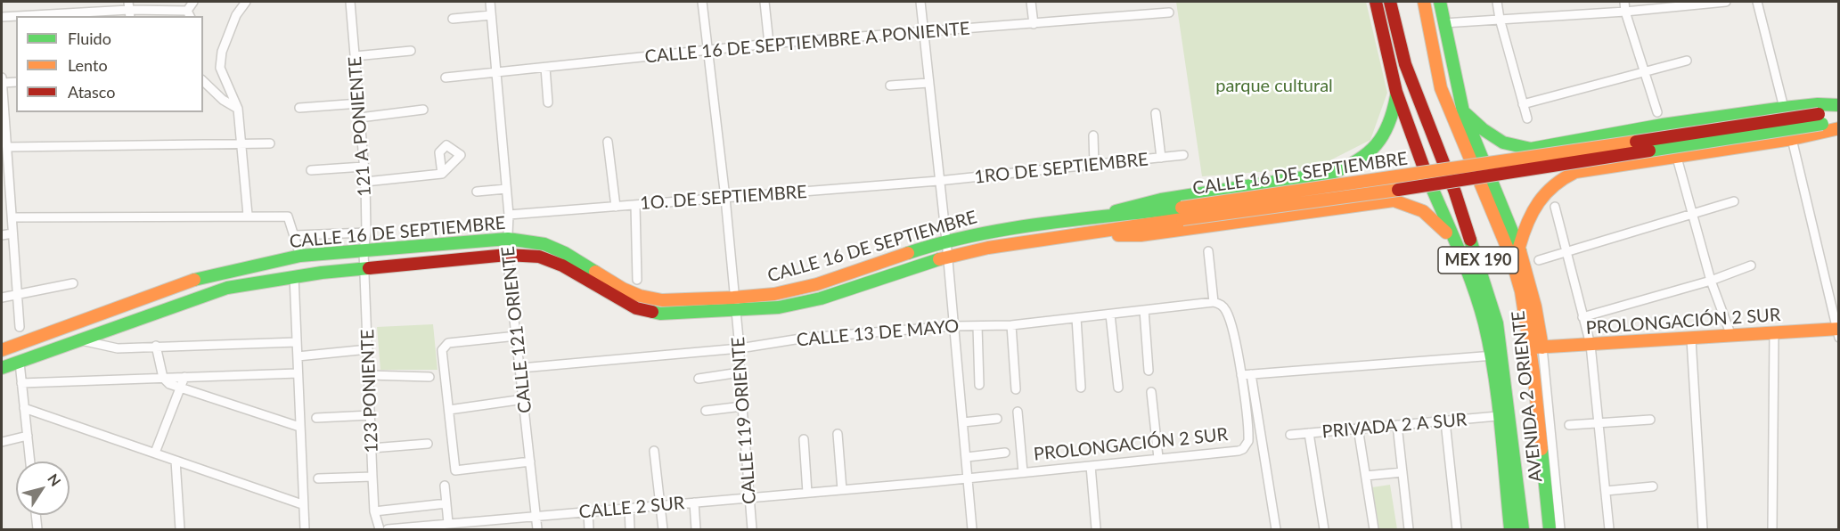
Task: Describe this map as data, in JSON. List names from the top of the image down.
{
  "streets": {
    "main road": [
      "CALLE 16 DE SEPTIEMBRE",
      "MEX 190",
      "PROLONGACIÓN 2 SUR",
      "AVENIDA 2 ORIENTE"
    ],
    "street": [
      "CALLE 16 DE SEPTIEMBRE A PONIENTE",
      "121 A PONIENTE",
      "1RO DE SEPTIEMBRE",
      "1O. DE SEPTIEMBRE",
      "CALLE 121 ORIENTE",
      "CALLE 13 DE MAYO",
      "123 PONIENTE",
      "CALLE 119 ORIENTE",
      "PRIVADA 2 A SUR",
      "CALLE 2 SUR"
    ]
  },
  "crossings": [
    ["CALLE 16 DE SEPTIEMBRE A PONIENTE", "CALLE 121 ORIENTE"],
    ["CALLE 16 DE SEPTIEMBRE A PONIENTE", "CALLE 119 ORIENTE"],
    ["121 A PONIENTE", "CALLE 16 DE SEPTIEMBRE"],
    ["121 A PONIENTE", "123 PONIENTE"],
    ["1RO DE SEPTIEMBRE", "1O. DE SEPTIEMBRE"],
    ["CALLE 16 DE SEPTIEMBRE", "CALLE 121 ORIENTE"],
    ["CALLE 16 DE SEPTIEMBRE", "123 PONIENTE"],
    ["CALLE 16 DE SEPTIEMBRE", "CALLE 119 ORIENTE"],
    ["1O. DE SEPTIEMBRE", "CALLE 121 ORIENTE"],
    ["1O. DE SEPTIEMBRE", "CALLE 119 ORIENTE"],
    ["MEX 190", "PROLONGACIÓN 2 SUR"],
    ["PROLONGACIÓN 2 SUR", "AVENIDA 2 ORIENTE"],
    ["PROLONGACIÓN 2 SUR", "CALLE 119 ORIENTE"],
    ["PROLONGACIÓN 2 SUR", "CALLE 2 SUR"],
    ["CALLE 121 ORIENTE", "CALLE 13 DE MAYO"],
    ["CALLE 121 ORIENTE", "CALLE 2 SUR"],
    ["CALLE 13 DE MAYO", "CALLE 119 ORIENTE"],
    ["CALLE 119 ORIENTE", "CALLE 2 SUR"]
  ],
  "parks": ["parque cultural"],
  "legend": ["Fluido", "Lento", "Atasco"],
  "north": "top right"
}
